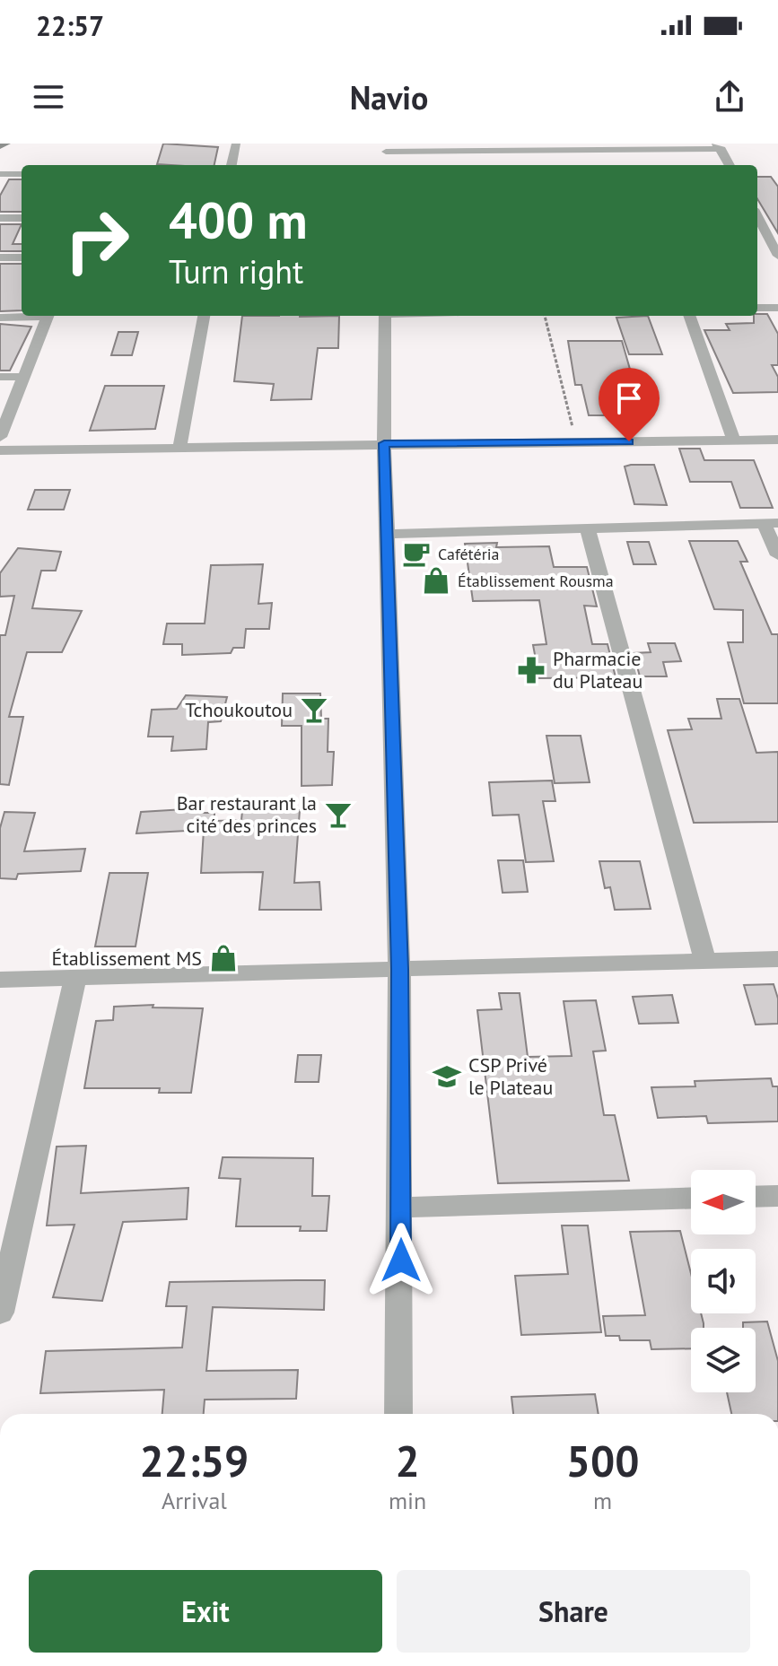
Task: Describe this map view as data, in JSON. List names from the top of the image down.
{
  "places": {
    "cafe": ["Cafétéria"],
    "shop": ["Établissement Rousma", "Établissement MS"],
    "pharmacy": ["Pharmacie du Plateau"],
    "bar": ["Tchoukoutou", "Bar restaurant la cité des princes"],
    "school or university": ["CSP Privé le Plateau"]
  },
  "north": "left",
  "page": {
    "status": "22:57",
    "header": "Navio",
    "turn": ["400 m", "Turn right"],
    "eta": [
      "22:59",
      "Arrival",
      "2",
      "min",
      "500",
      "m"
    ],
    "buttons": ["Exit", "Share"]
  }
}
